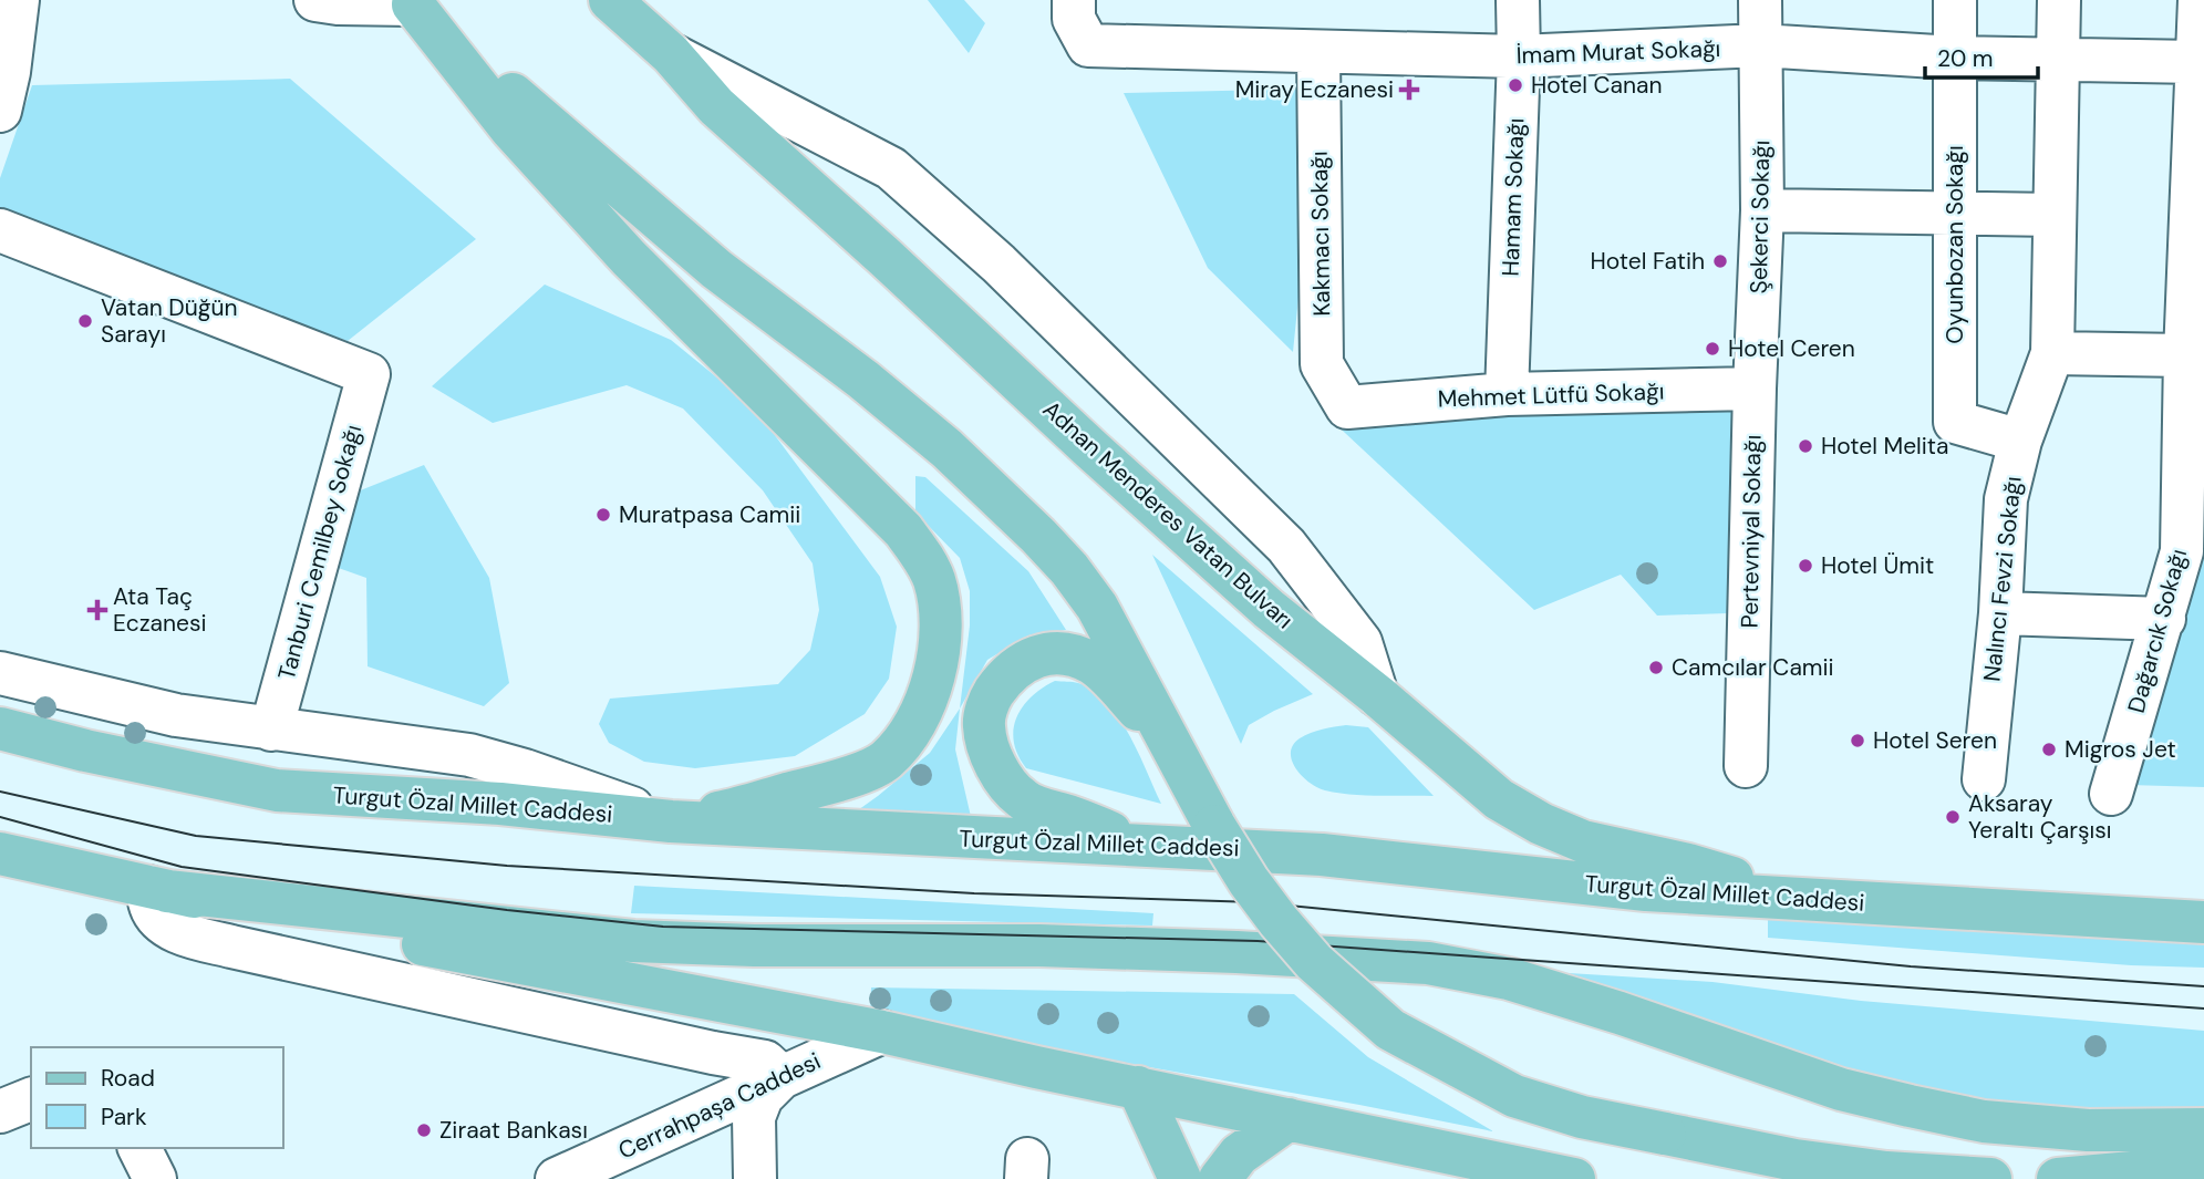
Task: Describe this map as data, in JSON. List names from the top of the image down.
{
  "streets": {
    "main road": ["Adnan Menderes Vatan Bulvarı", "Turgut Özal Millet Caddesi"],
    "street": [
      "İmam Murat Sokağı",
      "Hamam Sokağı",
      "Şekerci Sokağı",
      "Kakmacı Sokağı",
      "Oyunbozan Sokağı",
      "Mehmet Lütfü Sokağı",
      "Pertevniyal Sokağı",
      "Tanburi Cemilbey Sokağı",
      "Nalıncı Fevzi Sokağı",
      "Dağarcık Sokağı",
      "Cerrahpașa Caddesi"
    ]
  },
  "crossings": [
    ["İmam Murat Sokağı", "Hamam Sokağı"],
    ["İmam Murat Sokağı", "Şekerci Sokağı"],
    ["İmam Murat Sokağı", "Kakmacı Sokağı"],
    ["İmam Murat Sokağı", "Oyunbozan Sokağı"],
    ["İmam Murat Sokağı", "Nalıncı Fevzi Sokağı"],
    ["İmam Murat Sokağı", "Dağarcık Sokağı"],
    ["Hamam Sokağı", "Mehmet Lütfü Sokağı"],
    ["Şekerci Sokağı", "Mehmet Lütfü Sokağı"],
    ["Şekerci Sokağı", "Pertevniyal Sokağı"],
    ["Kakmacı Sokağı", "Mehmet Lütfü Sokağı"],
    ["Oyunbozan Sokağı", "Nalıncı Fevzi Sokağı"],
    ["Mehmet Lütfü Sokağı", "Pertevniyal Sokağı"],
    ["Adnan Menderes Vatan Bulvarı", "Turgut Özal Millet Caddesi"]
  ],
  "places": {
    "other": [
      "Hotel Canan",
      "Hotel Fatih",
      "Vatan Düğün Sarayı",
      "Hotel Ceren",
      "Hotel Melita",
      "Muratpasa Camii",
      "Hotel Ümit",
      "Camcılar Camii",
      "Hotel Seren",
      "Migros Jet",
      "Aksaray Yeraltı Çarşısı",
      "Ziraat Bankası"
    ],
    "health": ["Miray Eczanesi", "Ata Taç Eczanesi"]
  },
  "legend": ["Road", "Park"],
  "scale_bar": "20 m"
}
